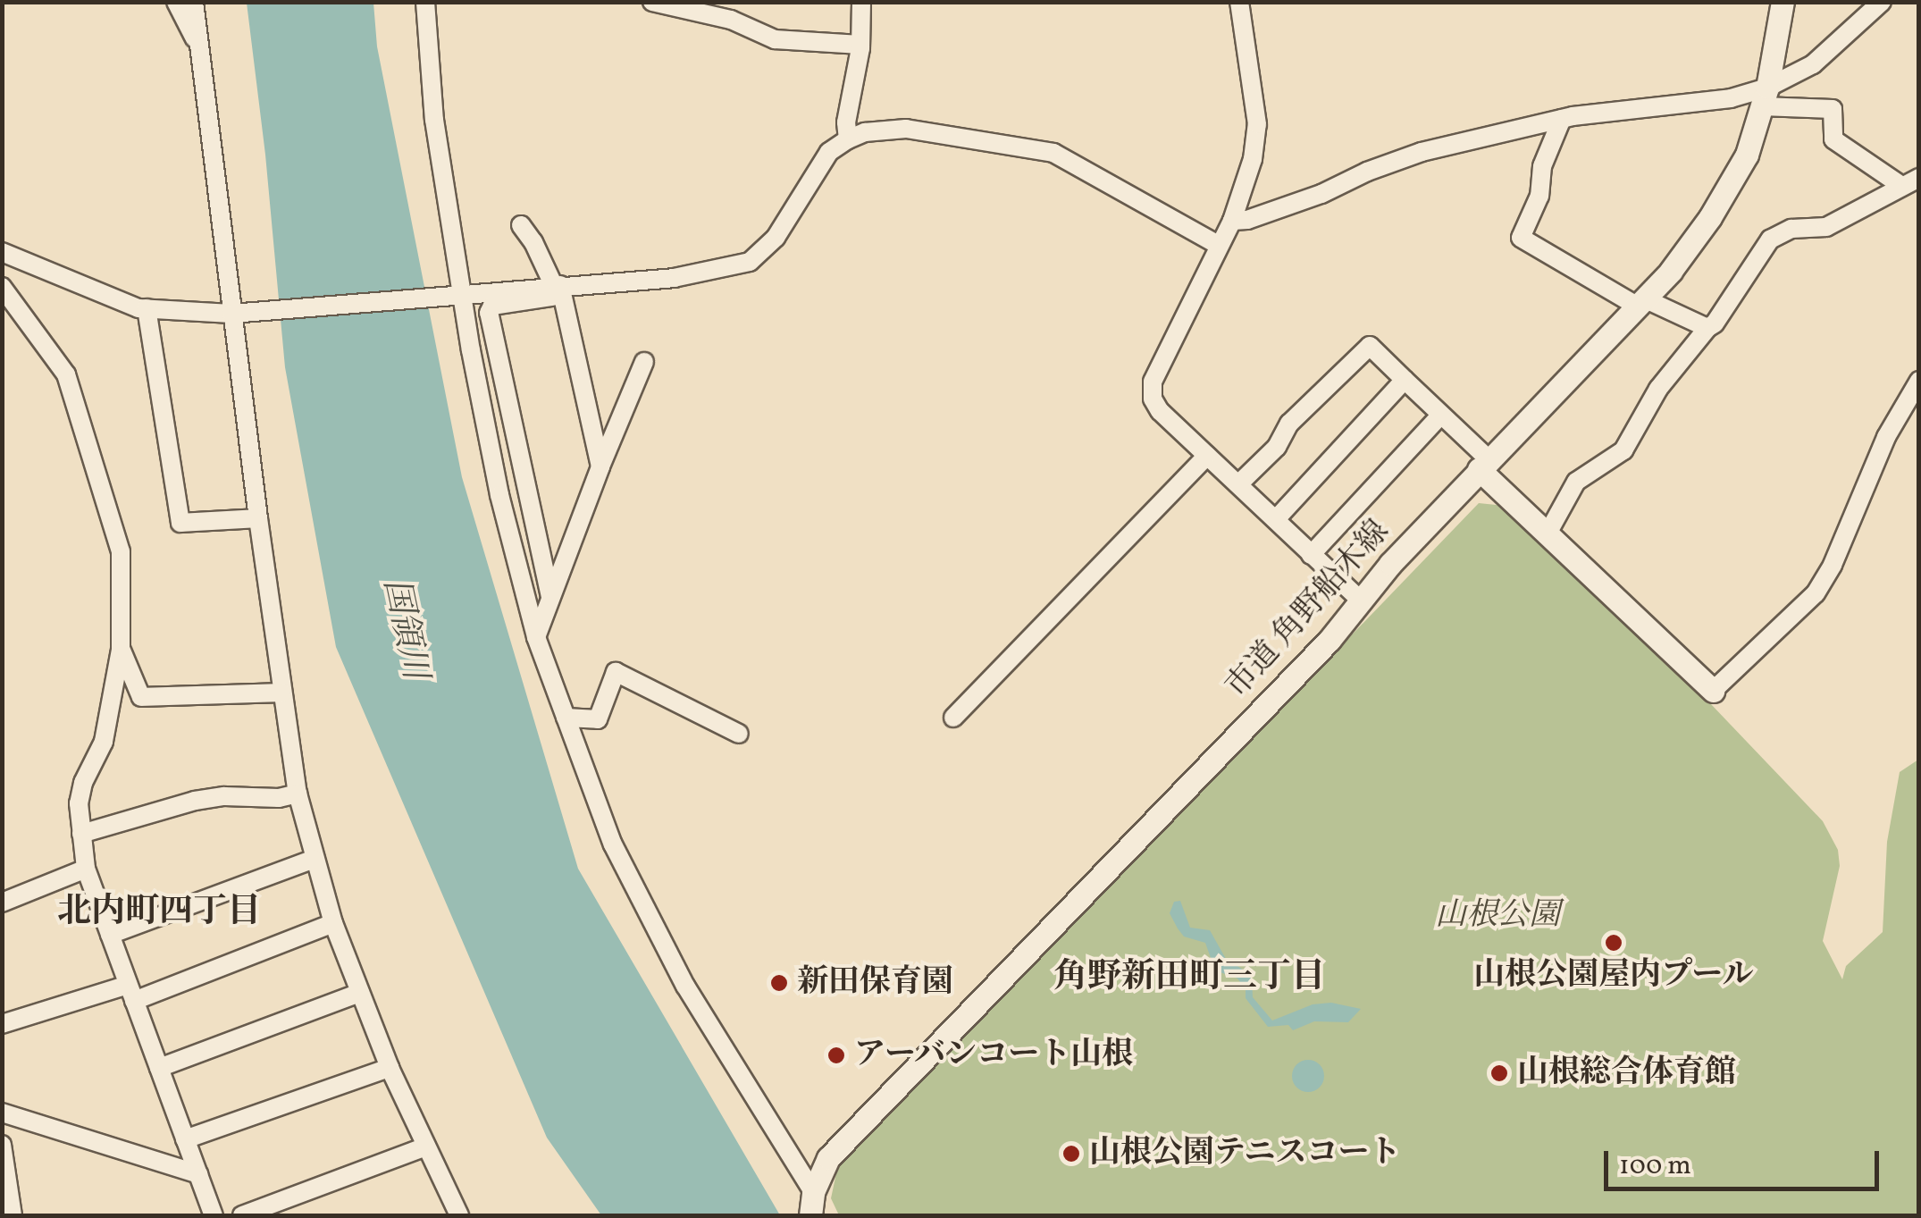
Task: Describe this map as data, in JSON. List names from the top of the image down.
{
  "streets": {
    "street": ["市道 角野船木線"]
  },
  "districts": ["北内町四丁目", "角野新田町三丁目"],
  "water": ["国領川"],
  "parks": ["山根公園"],
  "places": [
    "山根公園屋内プール",
    "新田保育園",
    "アーバンコート山根",
    "山根総合体育館",
    "山根公園テニスコート"
  ],
  "scale_bar": "100 m"
}
